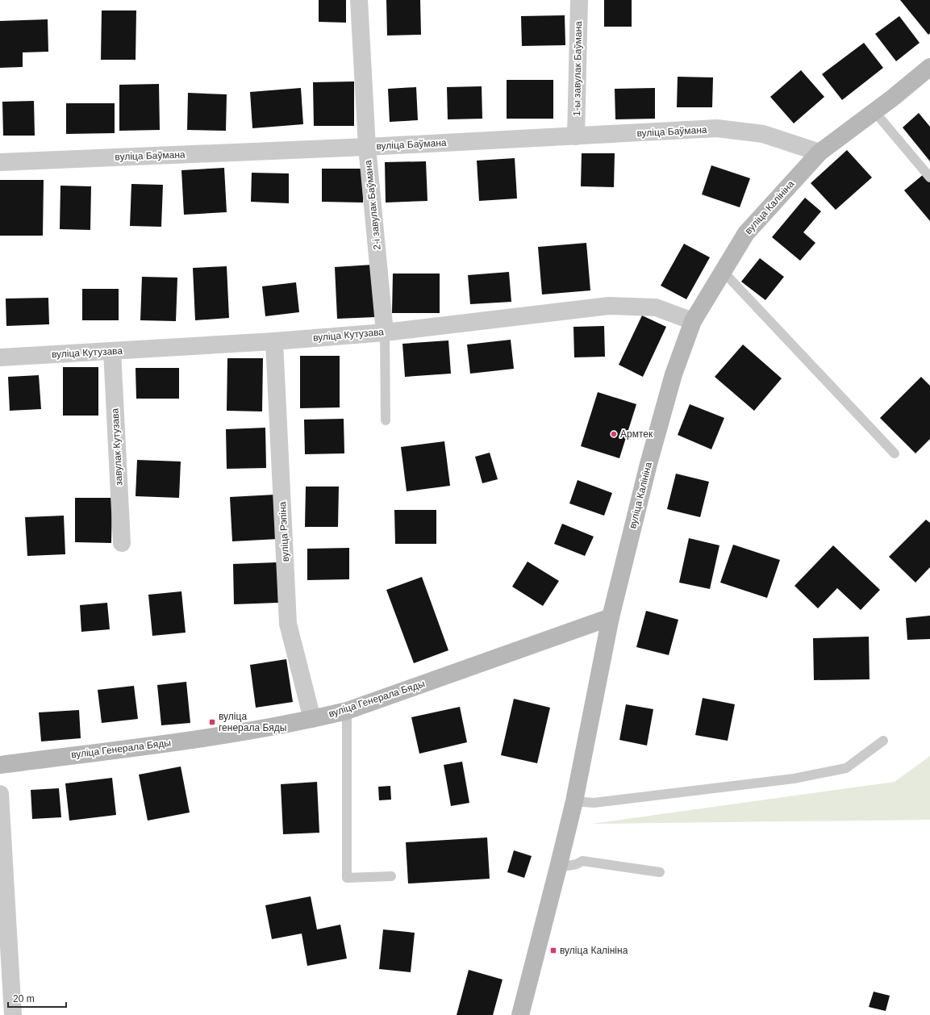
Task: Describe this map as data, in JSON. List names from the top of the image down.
{
  "streets": {
    "main road": ["вуліца Калініна", "вуліца Генерала Бяды"],
    "street": [
      "1-ы завулак Баўмана",
      "вуліца Баўмана",
      "2-і завулак Баўмана",
      "вуліца Кутузава",
      "завулак Кутузава",
      "вуліца Рэпіна"
    ]
  },
  "crossings": [
    ["1-ы завулак Баўмана", "вуліца Баўмана"],
    ["вуліца Баўмана", "2-і завулак Баўмана"],
    ["вуліца Баўмана", "вуліца Калініна"],
    ["2-і завулак Баўмана", "вуліца Кутузава"],
    ["вуліца Калініна", "вуліца Кутузава"],
    ["вуліца Калініна", "вуліца Генерала Бяды"],
    ["вуліца Кутузава", "завулак Кутузава"],
    ["вуліца Кутузава", "вуліца Рэпіна"],
    ["вуліца Рэпіна", "вуліца Генерала Бяды"]
  ],
  "places": {
    "other": ["Армтек"],
    "transit": ["вуліца генерала Бяды", "вуліца Калініна"]
  },
  "scale_bar": "20 m"
}
